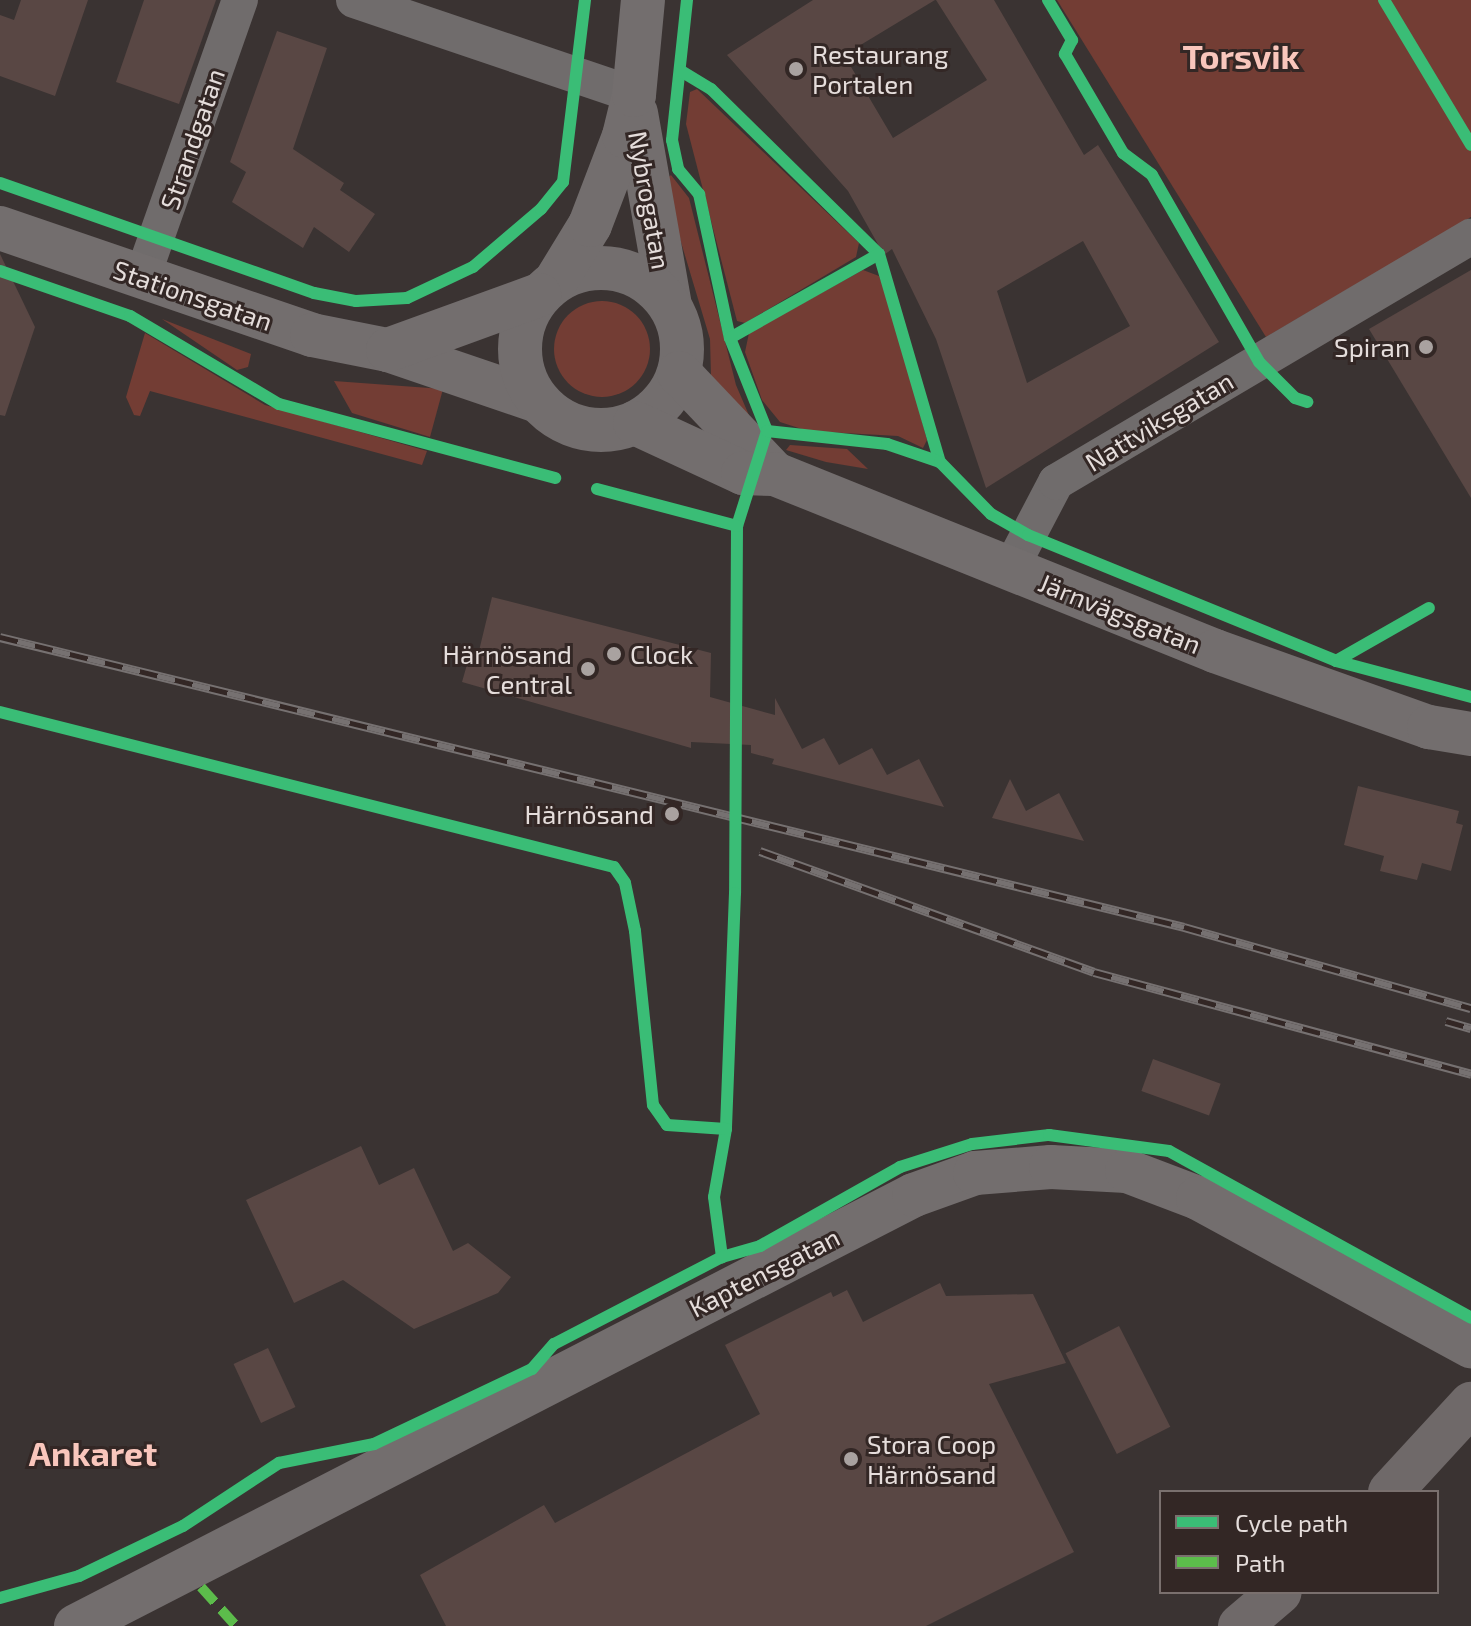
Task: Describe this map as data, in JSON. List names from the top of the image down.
{
  "streets": {
    "main road": [
      "Nybrogatan",
      "Stationsgatan",
      "Järnvägsgatan",
      "Kaptensgatan"
    ],
    "street": ["Strandgatan", "Nattviksgatan"]
  },
  "crossings": [
    ["Strandgatan", "Stationsgatan"],
    ["Nybrogatan", "Stationsgatan"],
    ["Nybrogatan", "Järnvägsgatan"],
    ["Stationsgatan", "Järnvägsgatan"],
    ["Nattviksgatan", "Järnvägsgatan"]
  ],
  "districts": ["Torsvik", "Ankaret"],
  "places": [
    "Restaurang Portalen",
    "Spiran",
    "Clock",
    "Härnösand Central",
    "Härnösand",
    "Stora Coop Härnösand"
  ],
  "legend": ["Cycle path", "Path"]
}
